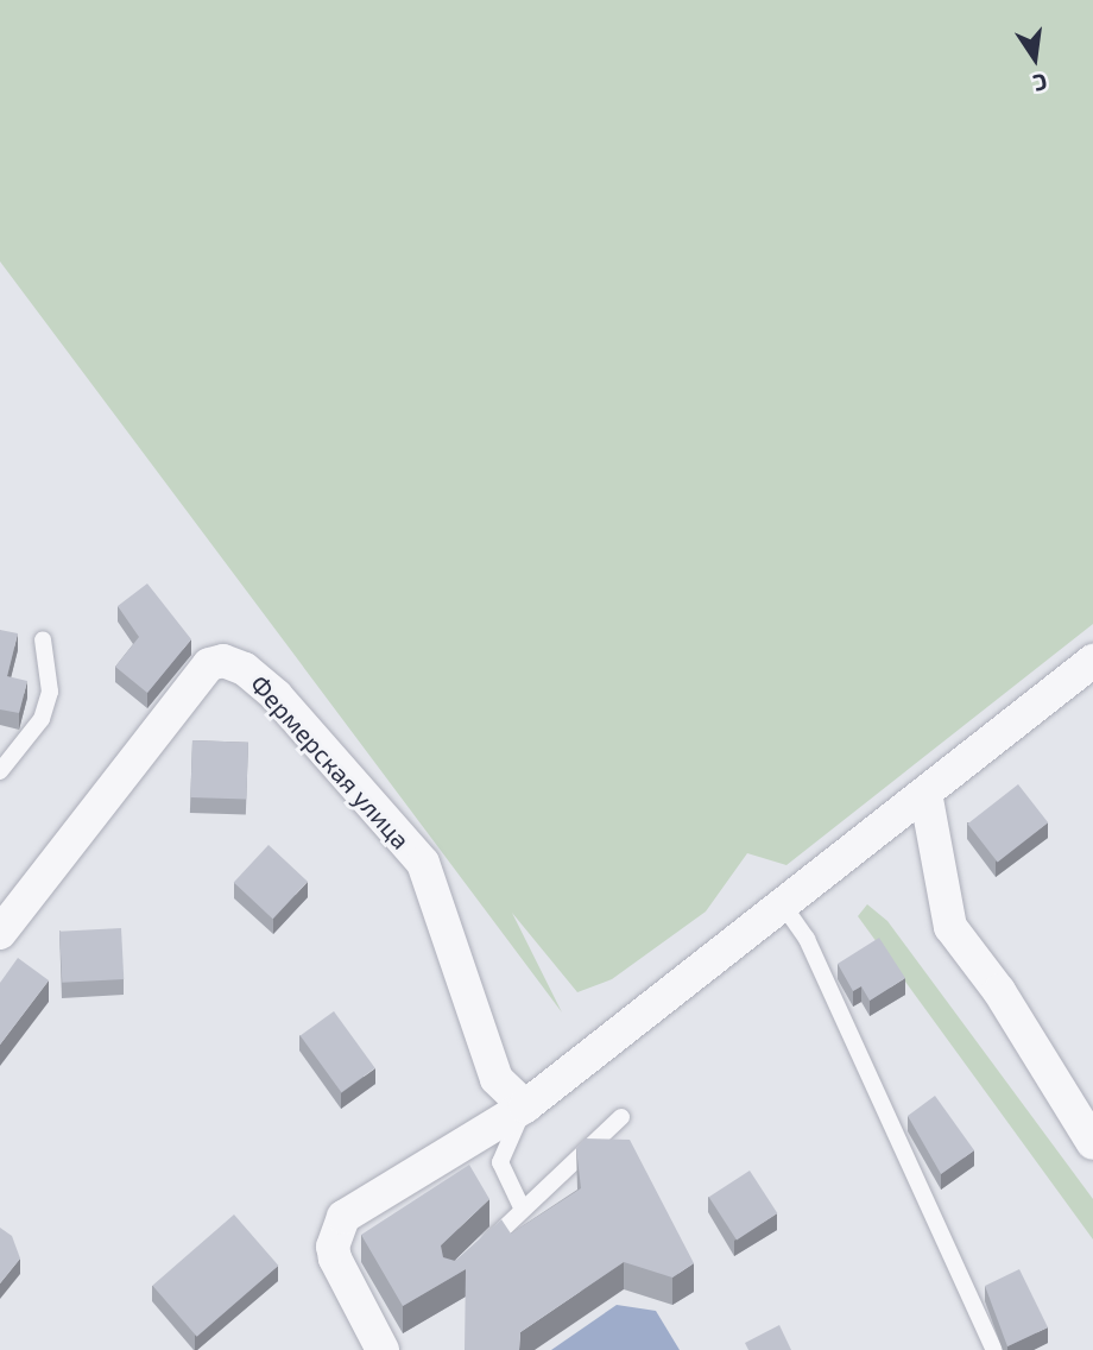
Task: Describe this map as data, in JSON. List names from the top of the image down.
{
  "streets": {
    "street": ["Фермерская улица"]
  },
  "north": "bottom"
}
